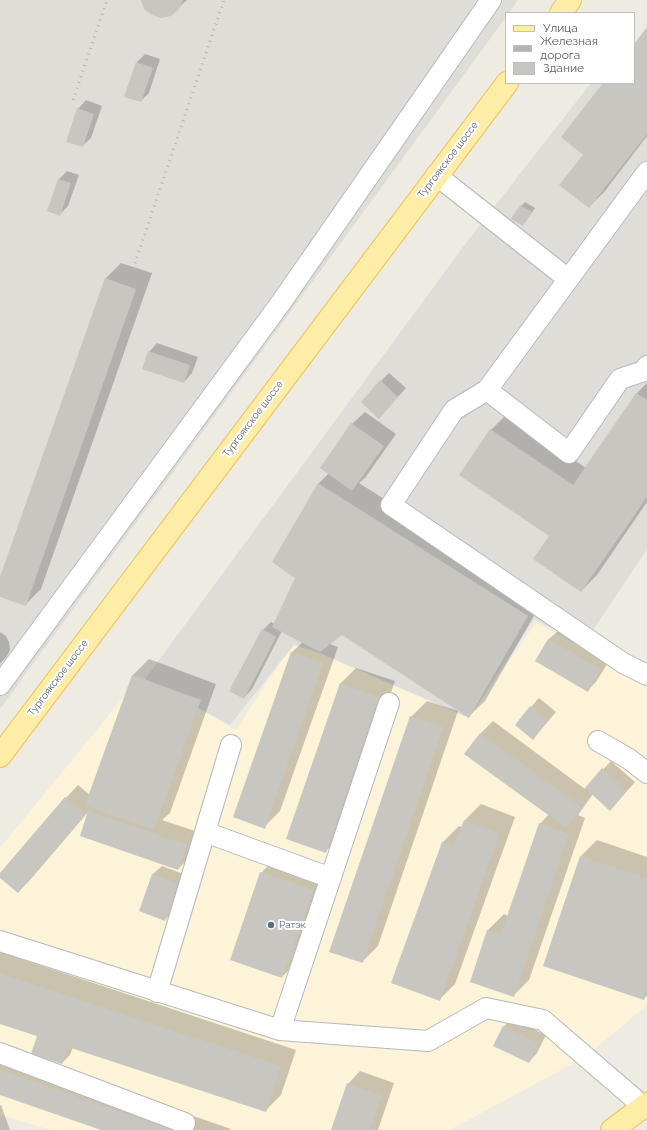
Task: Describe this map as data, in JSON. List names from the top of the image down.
{
  "streets": {
    "main road": ["Тургоякское шоссе"]
  },
  "places": ["Ратэк"],
  "legend": ["Улица", "Железная дорога", "Здание"]
}
